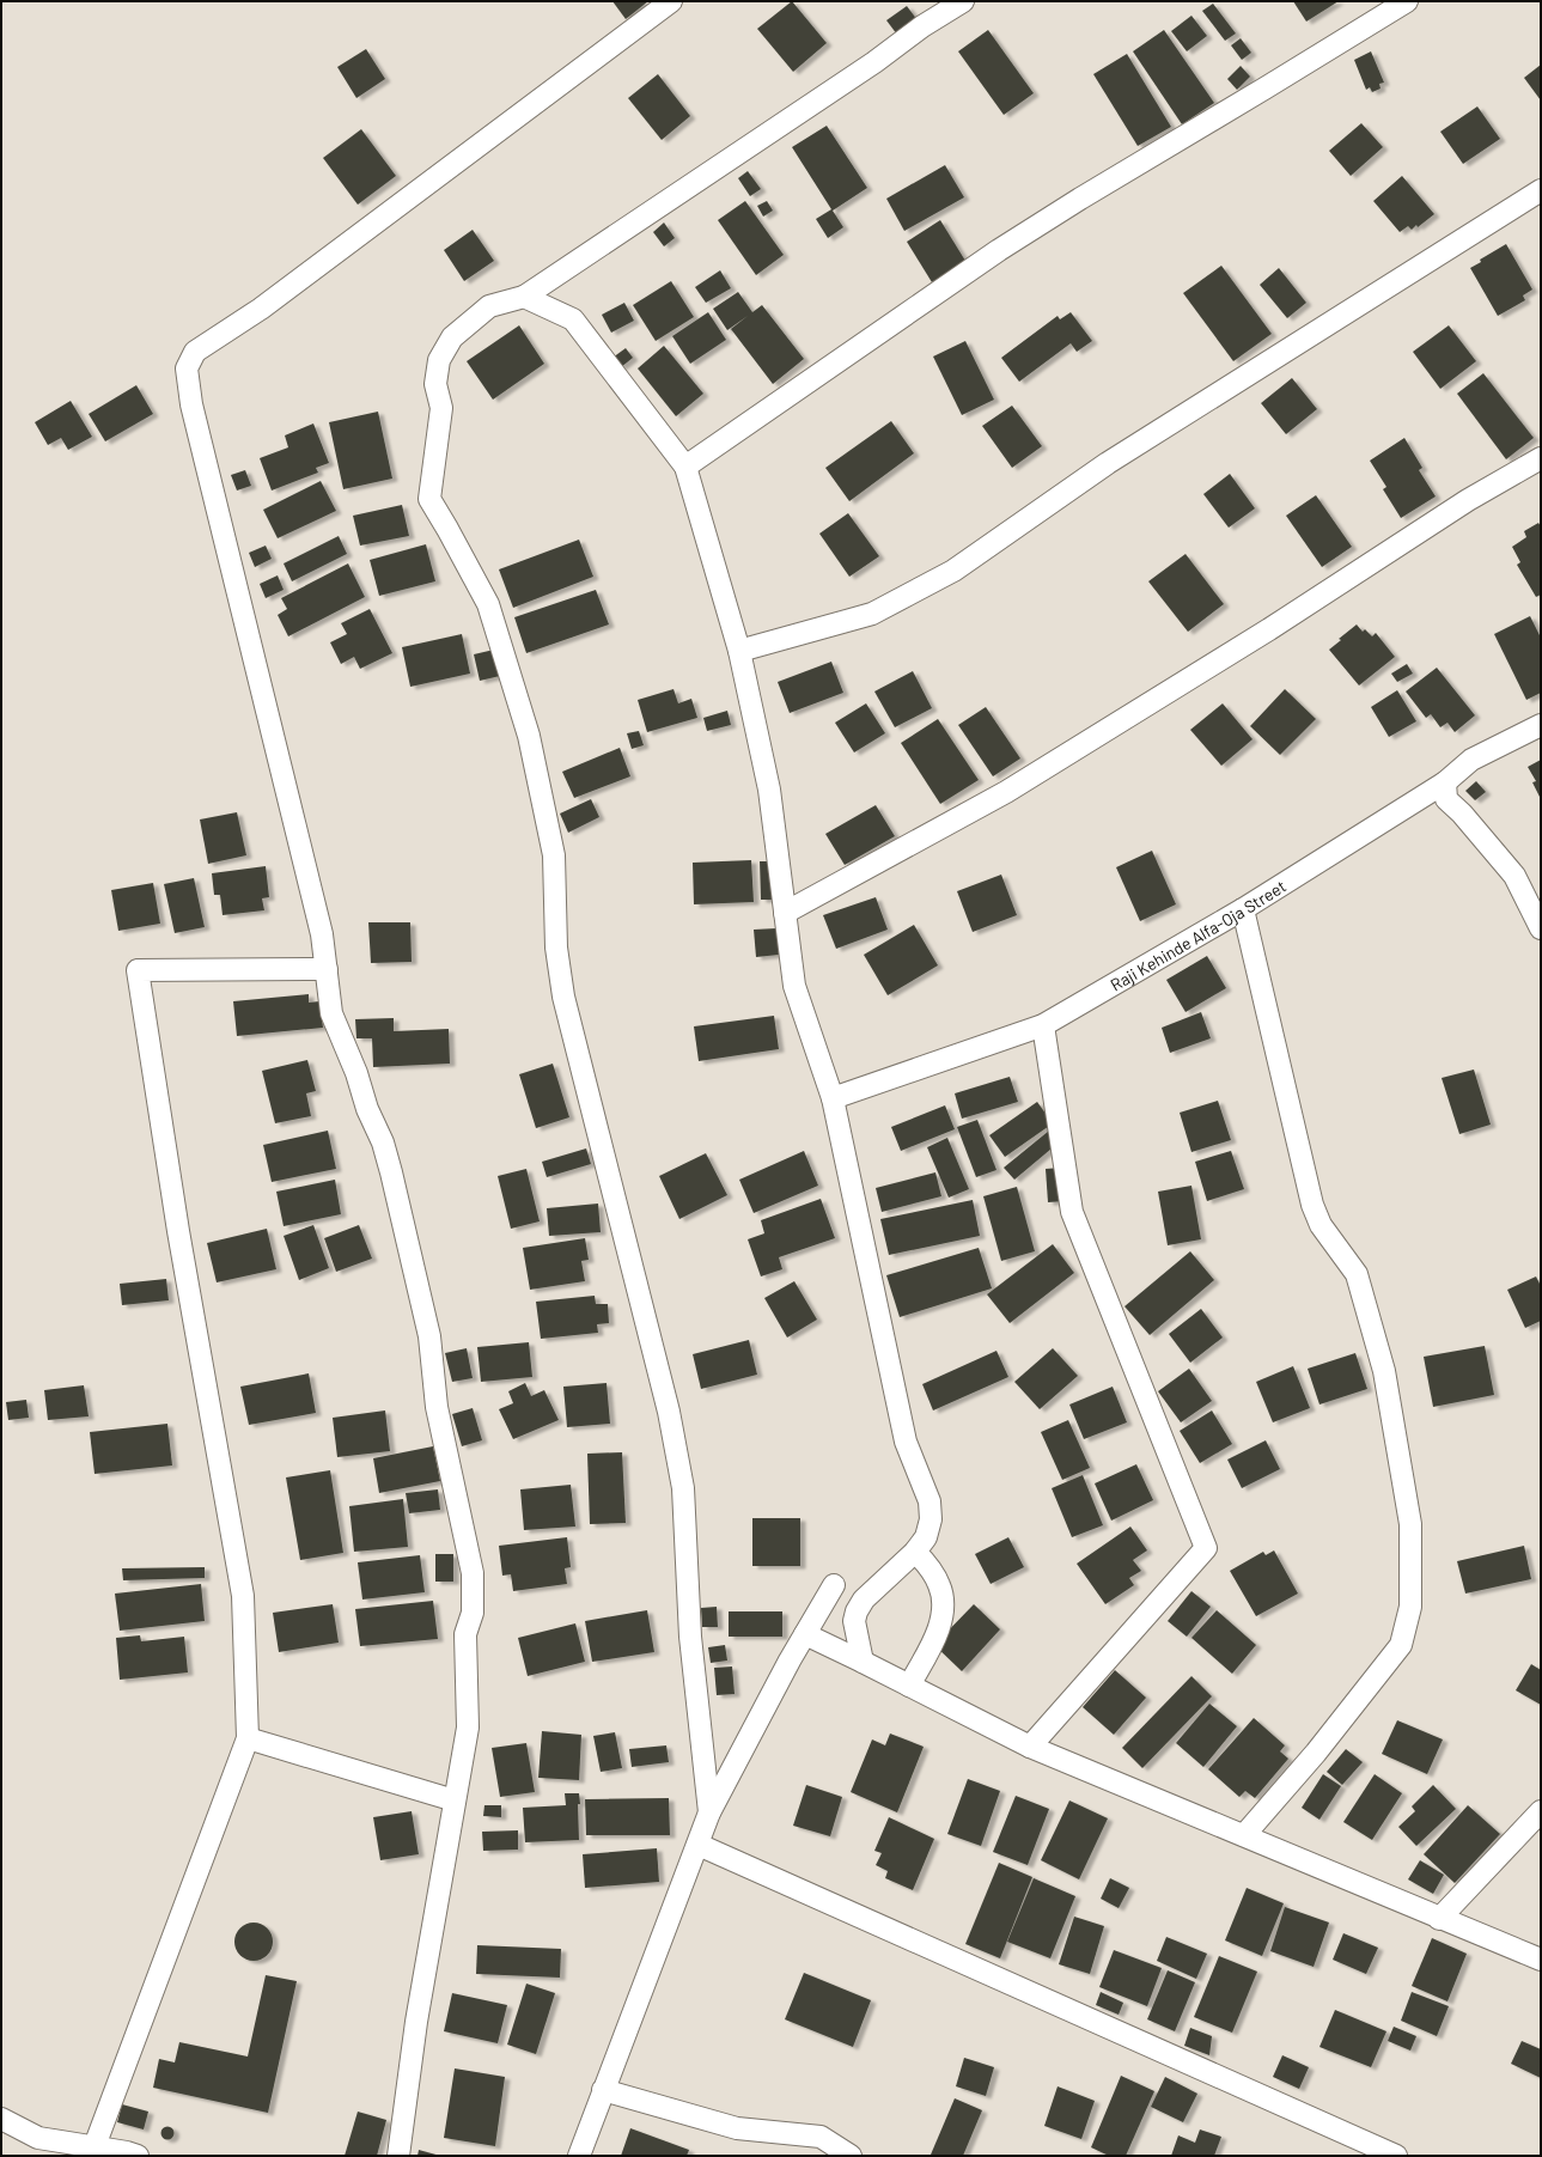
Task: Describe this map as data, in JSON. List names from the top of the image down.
{
  "streets": {
    "street": ["Raji Kehinde Alfa-Oja Street"]
  }
}
